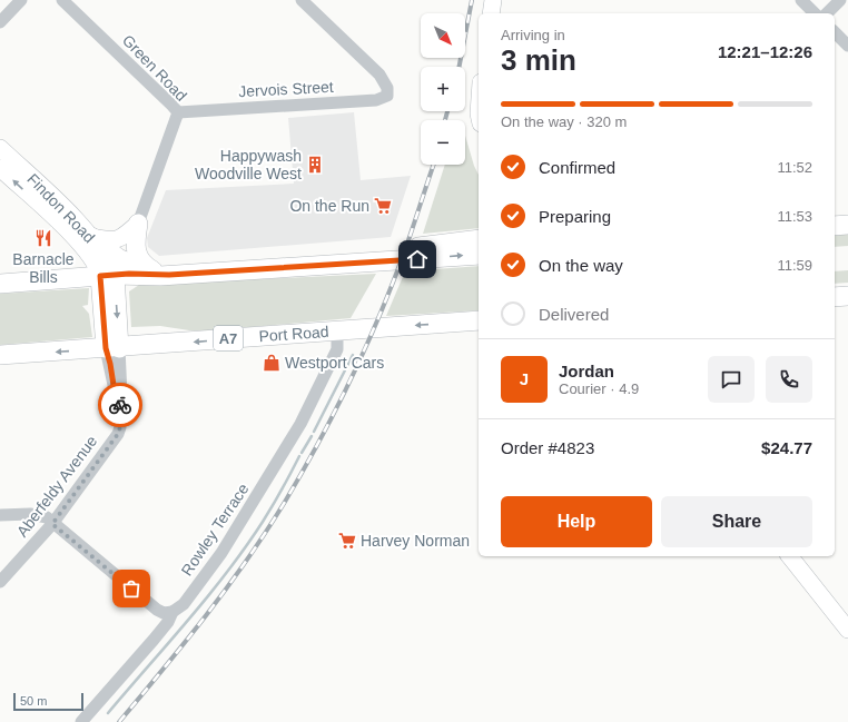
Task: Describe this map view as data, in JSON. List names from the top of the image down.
{
  "streets": {
    "highway": ["Port Road", "A7"],
    "main road": ["Findon Road"],
    "street": [
      "Green Road",
      "Jervois Street",
      "Aberfeldy Avenue",
      "Rowley Terrace"
    ]
  },
  "crossings": [
    ["Green Road", "Jervois Street"],
    ["Port Road", "Aberfeldy Avenue"],
    ["Port Road", "Rowley Terrace"]
  ],
  "places": {
    "building": ["Happywash Woodville West"],
    "supermarket": ["On the Run", "Harvey Norman"],
    "restaurant": ["Barnacle Bills"],
    "shop": ["Westport Cars"]
  },
  "scale_bar": "50 m",
  "north": "bottom right",
  "page": {
    "map_buttons": ["+", "−"],
    "heading": ["3 min", "Arriving in", "12:21–12:26"],
    "panel": [
      "Jordan",
      "Courier · 4.9",
      "Order #4823",
      "$24.77"
    ],
    "bar": "On the way · 320 m",
    "list": [
      ["Confirmed", "11:52"],
      ["Preparing", "11:53"],
      ["On the way", "11:59"],
      "Delivered"
    ],
    "round": "J",
    "buttons": ["Help", "Share"],
    "scale": "50 m"
  }
}
